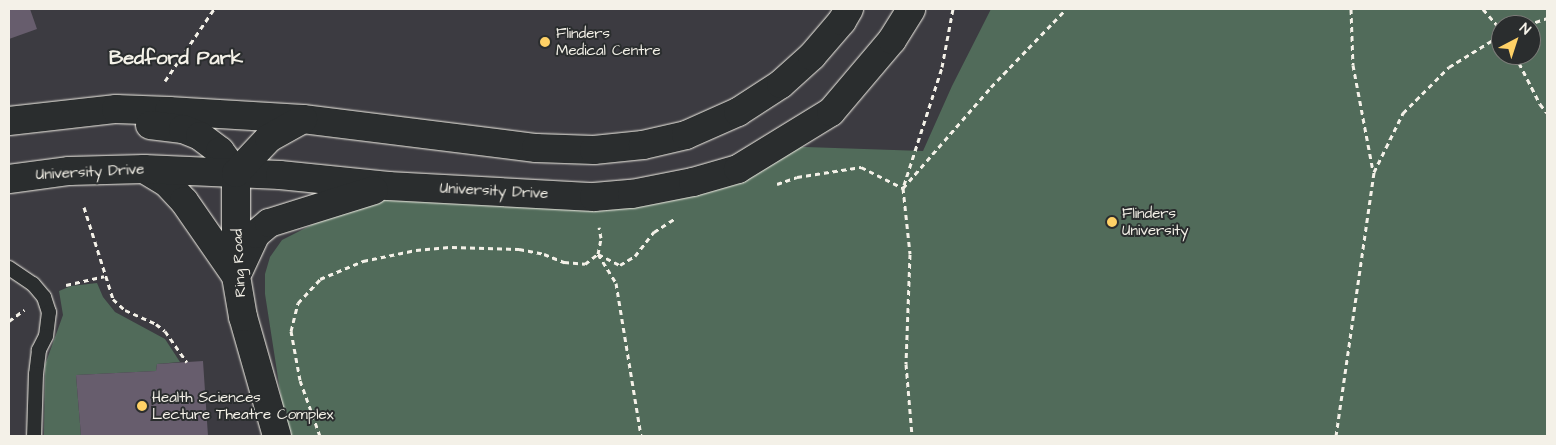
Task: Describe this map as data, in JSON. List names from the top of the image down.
{
  "streets": {
    "street": ["University Drive", "Ring Road"]
  },
  "crossings": [
    ["University Drive", "Ring Road"]
  ],
  "districts": ["Bedford Park"],
  "places": ["Flinders Medical Centre", "Flinders University", "Health Sciences Lecture Theatre Complex"],
  "north": "top right"
}
